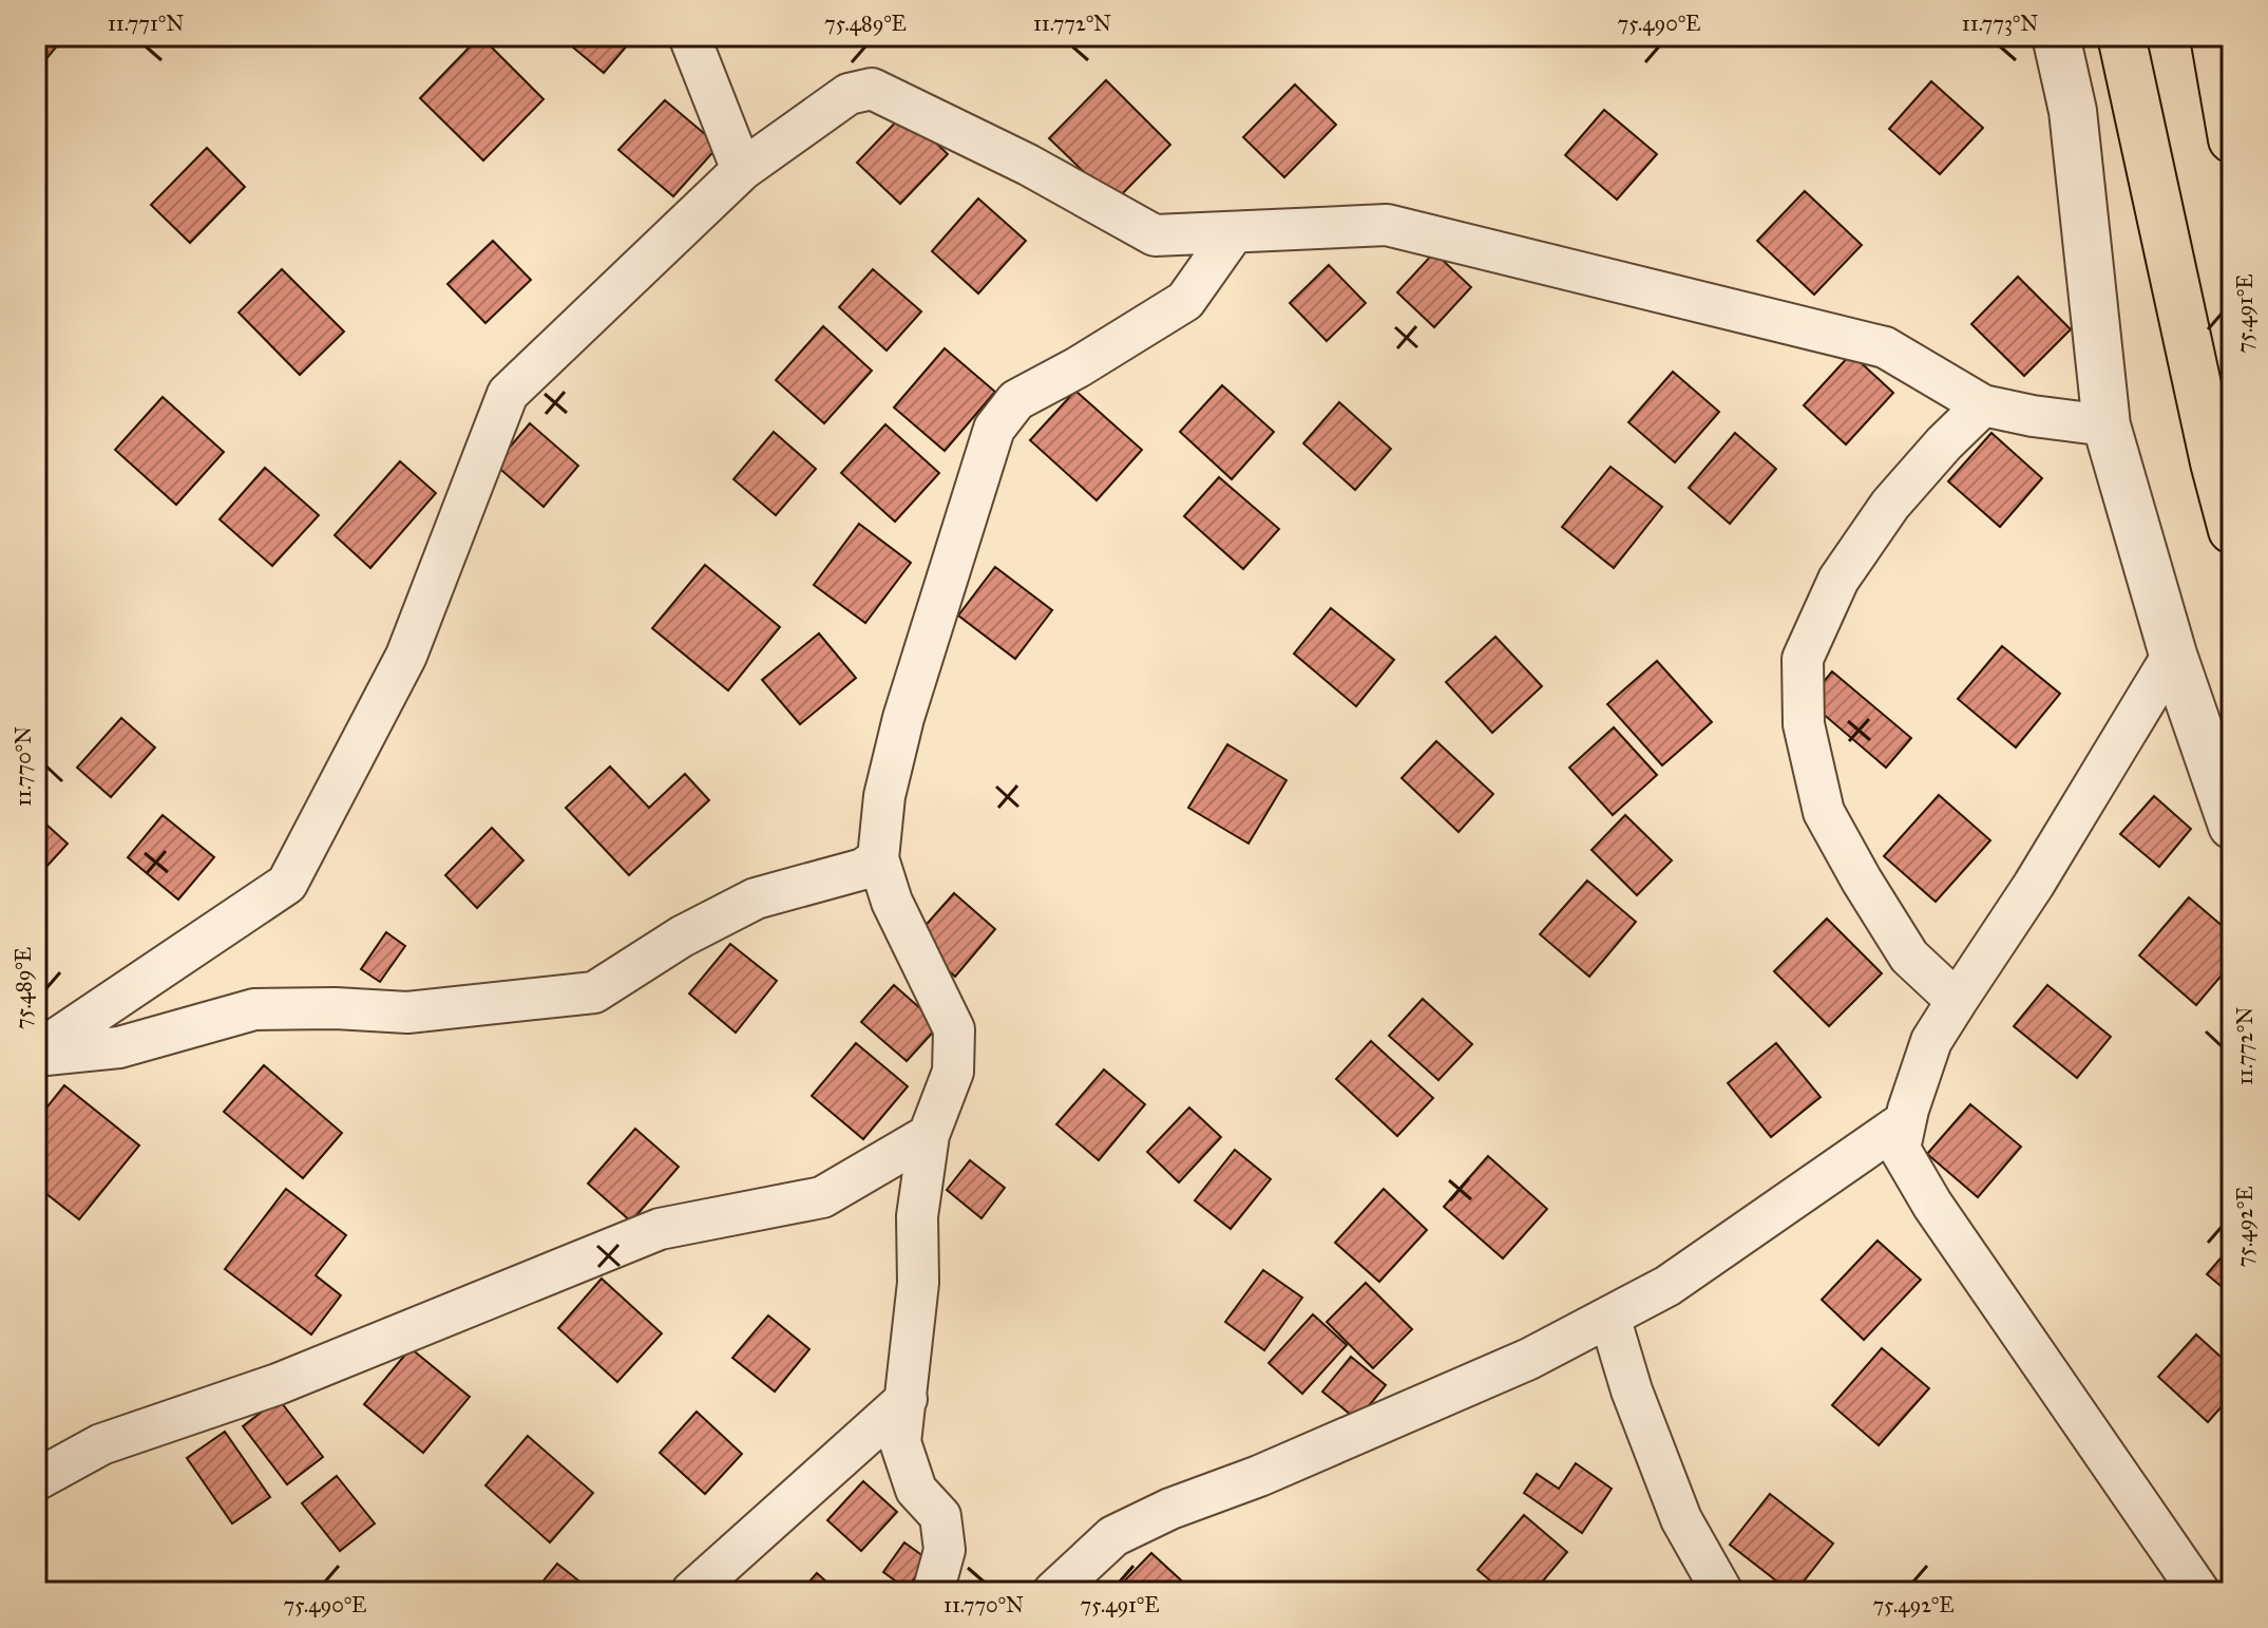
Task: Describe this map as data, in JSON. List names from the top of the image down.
{
  "coordinates": [
    "11.771°N",
    "75.489°E",
    "11.772°N",
    "75.490°E",
    "11.773°N",
    "75.491°E",
    "11.770°N",
    "75.492°E"
  ]
}
